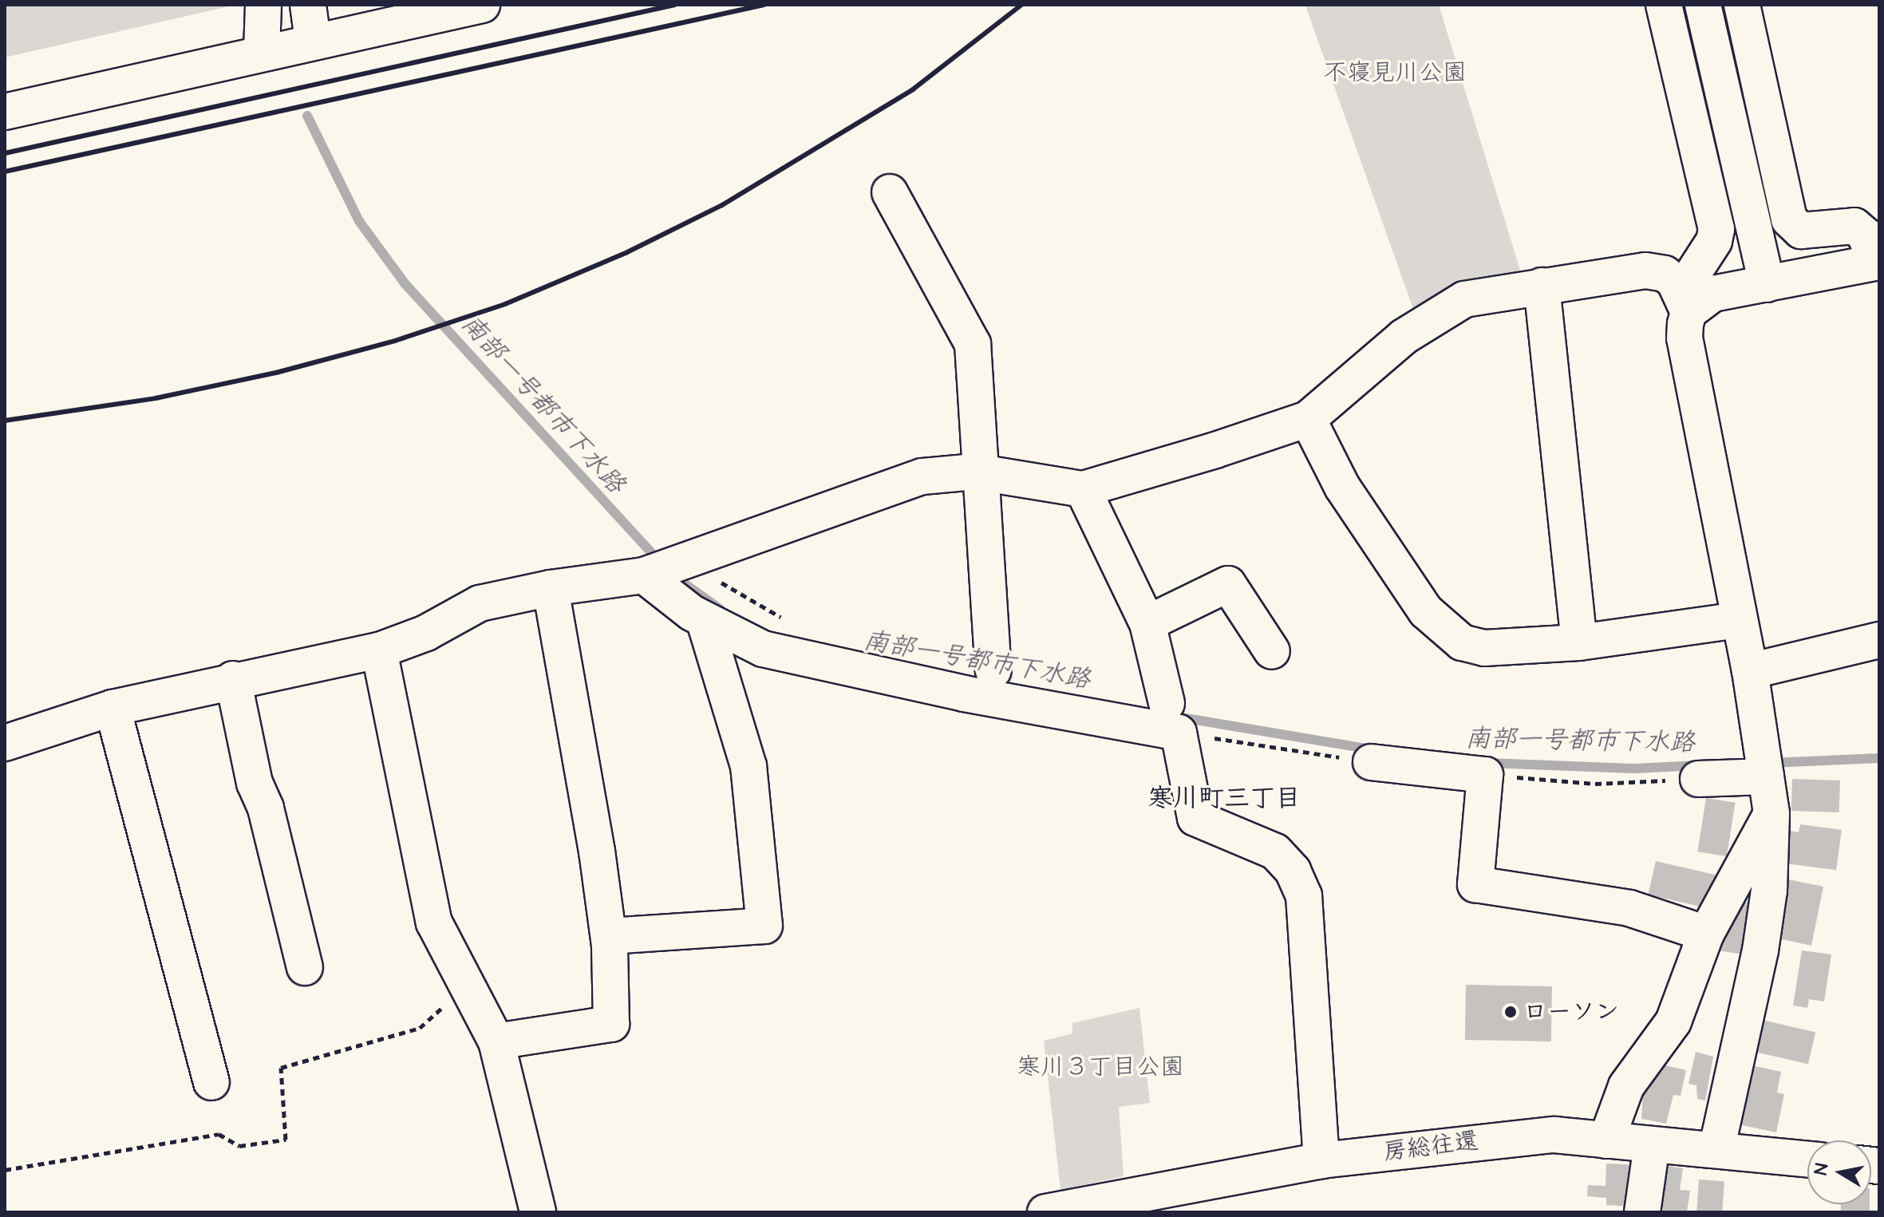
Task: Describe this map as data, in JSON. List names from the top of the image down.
{
  "streets": {
    "street": ["房総往還"]
  },
  "districts": ["寒川町三丁目"],
  "water": ["南部一号都市下水路"],
  "parks": ["不寝見川公園", "寒川３丁目公園"],
  "places": ["ローソン"],
  "north": "left"
}
